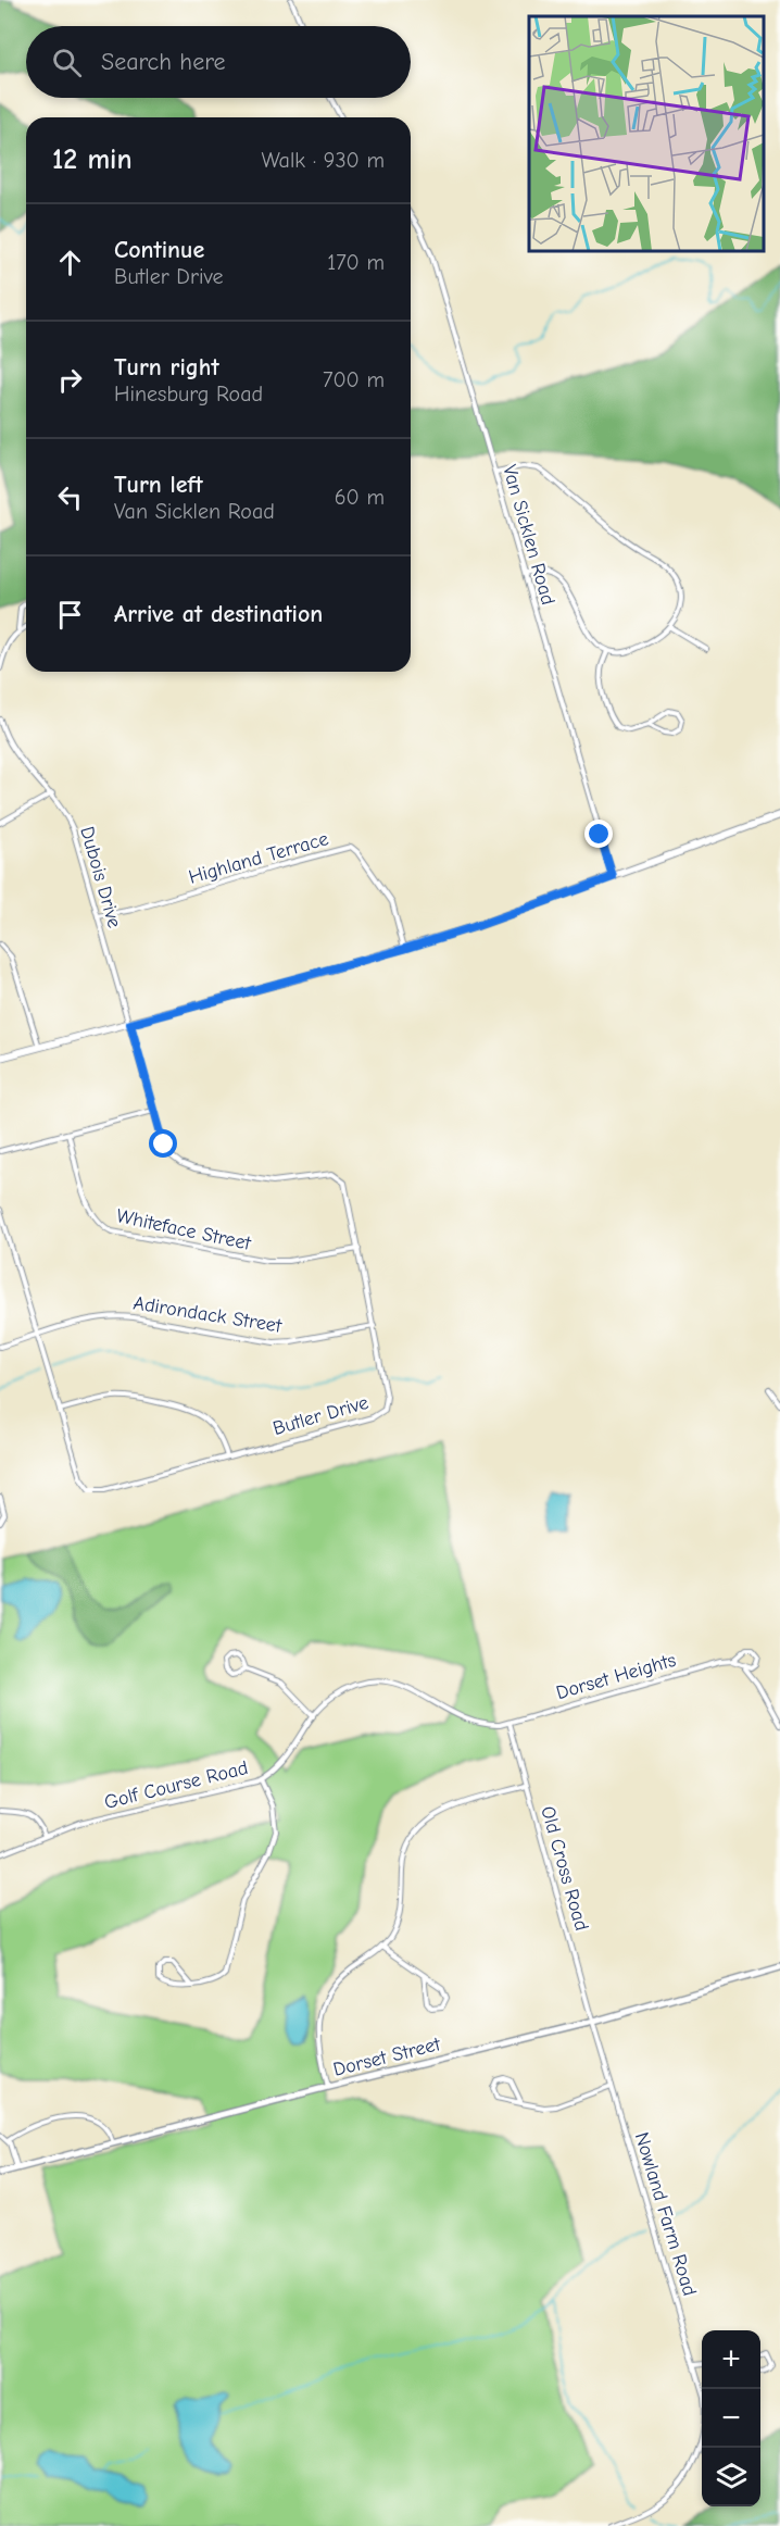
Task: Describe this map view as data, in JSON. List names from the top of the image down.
{
  "streets": {
    "street": [
      "Van Sicklen Road",
      "Highland Terrace",
      "Dubois Drive",
      "Whiteface Street",
      "Adirondack Street",
      "Butler Drive",
      "Dorset Heights",
      "Golf Course Road",
      "Old Cross Road",
      "Dorset Street",
      "Nowland Farm Road"
    ]
  },
  "crossings": [
    ["Highland Terrace", "Dubois Drive"],
    ["Dubois Drive", "Butler Drive"],
    ["Whiteface Street", "Butler Drive"],
    ["Adirondack Street", "Butler Drive"],
    ["Dorset Heights", "Golf Course Road"],
    ["Dorset Heights", "Old Cross Road"],
    ["Golf Course Road", "Old Cross Road"],
    ["Old Cross Road", "Dorset Street"],
    ["Old Cross Road", "Nowland Farm Road"],
    ["Dorset Street", "Nowland Farm Road"]
  ],
  "page": {
    "search": "Search here",
    "heading": ["12 min", "Walk · 930 m"],
    "list": [
      ["Continue", "Butler Drive", "170 m"],
      ["Turn right", "Hinesburg Road", "700 m"],
      ["Turn left", "Van Sicklen Road", "60 m"],
      "Arrive at destination"
    ],
    "map_buttons": ["+", "−"]
  }
}
